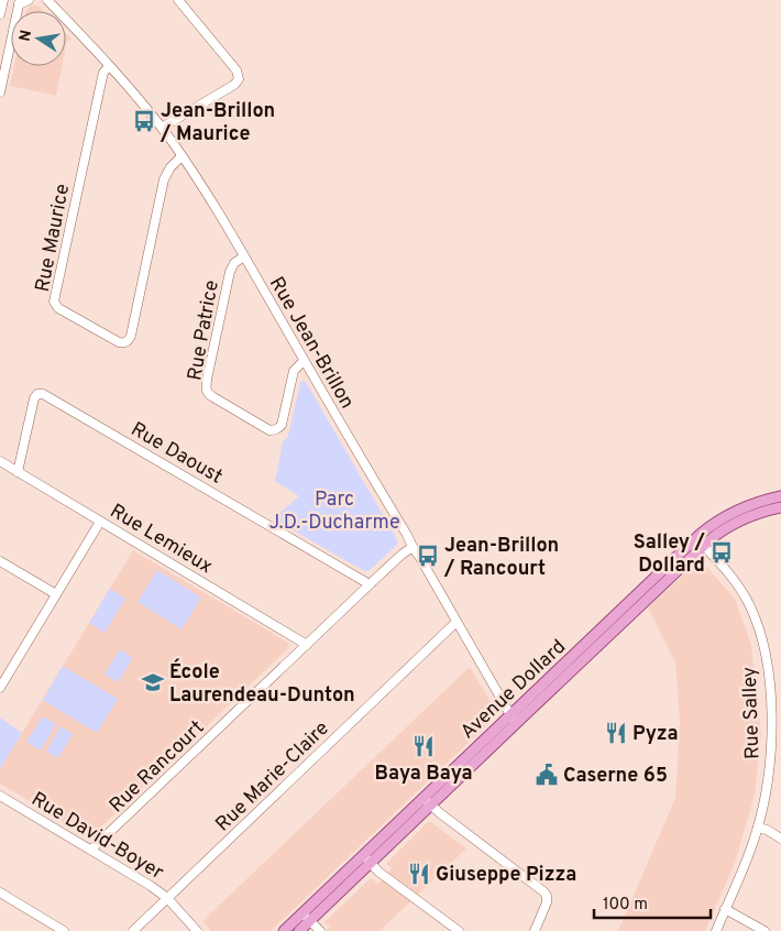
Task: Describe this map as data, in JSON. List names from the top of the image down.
{
  "streets": {
    "main road": ["Avenue Dollard"],
    "street": [
      "Rue Maurice",
      "Rue Patrice",
      "Rue Jean-Brillon",
      "Rue Daoust",
      "Rue Lemieux",
      "Rue Salley",
      "Rue Rancourt",
      "Rue Marie-Claire",
      "Rue David-Boyer"
    ]
  },
  "crossings": [
    ["Rue Maurice", "Rue Jean-Brillon"],
    ["Rue Patrice", "Rue Jean-Brillon"],
    ["Rue Jean-Brillon", "Avenue Dollard"],
    ["Rue Jean-Brillon", "Rue Rancourt"],
    ["Rue Jean-Brillon", "Rue Marie-Claire"],
    ["Rue Daoust", "Rue Lemieux"],
    ["Rue Daoust", "Rue Rancourt"],
    ["Rue Lemieux", "Rue Rancourt"],
    ["Avenue Dollard", "Rue Salley"],
    ["Rue Rancourt", "Rue David-Boyer"],
    ["Rue Marie-Claire", "Rue David-Boyer"]
  ],
  "parks": ["Parc J.D.-Ducharme"],
  "places": {
    "bus stop": ["Jean-Brillon / Maurice", "Salley / Dollard", "Jean-Brillon / Rancourt"],
    "school or university": ["École Laurendeau-Dunton"],
    "restaurant": ["Pyza", "Baya Baya", "Giuseppe Pizza"],
    "public building": ["Caserne 65"]
  },
  "scale_bar": "100 m",
  "north": "left"
}
